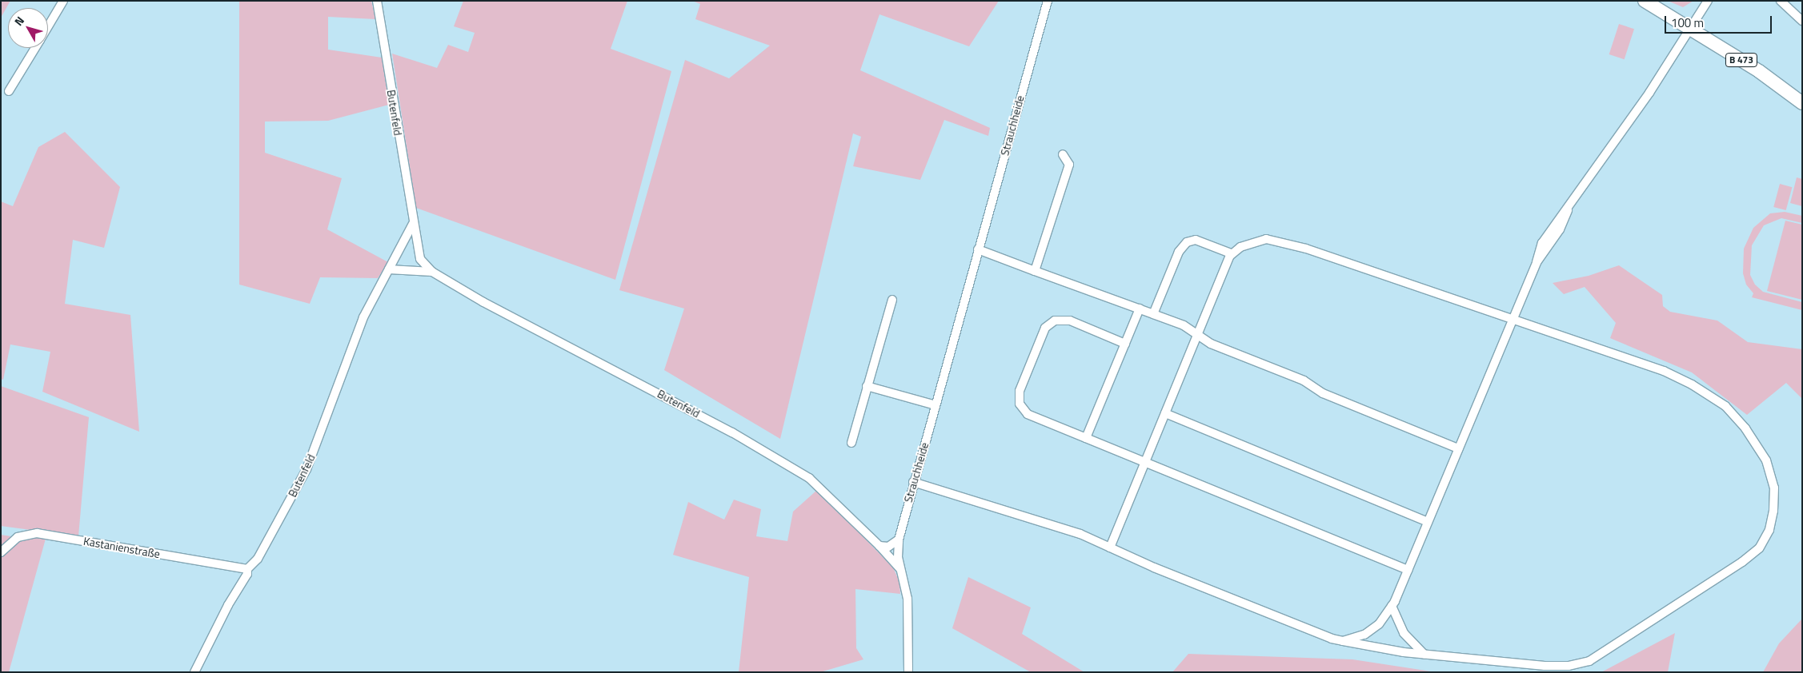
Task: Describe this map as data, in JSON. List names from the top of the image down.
{
  "streets": {
    "main road": ["B 473"],
    "street": ["Butenfeld", "Strauchheide", "Kastanienstraße"]
  },
  "crossings": [
    ["Butenfeld", "Strauchheide"],
    ["Butenfeld", "Kastanienstraße"]
  ],
  "scale_bar": "100 m",
  "north": "top left"
}
